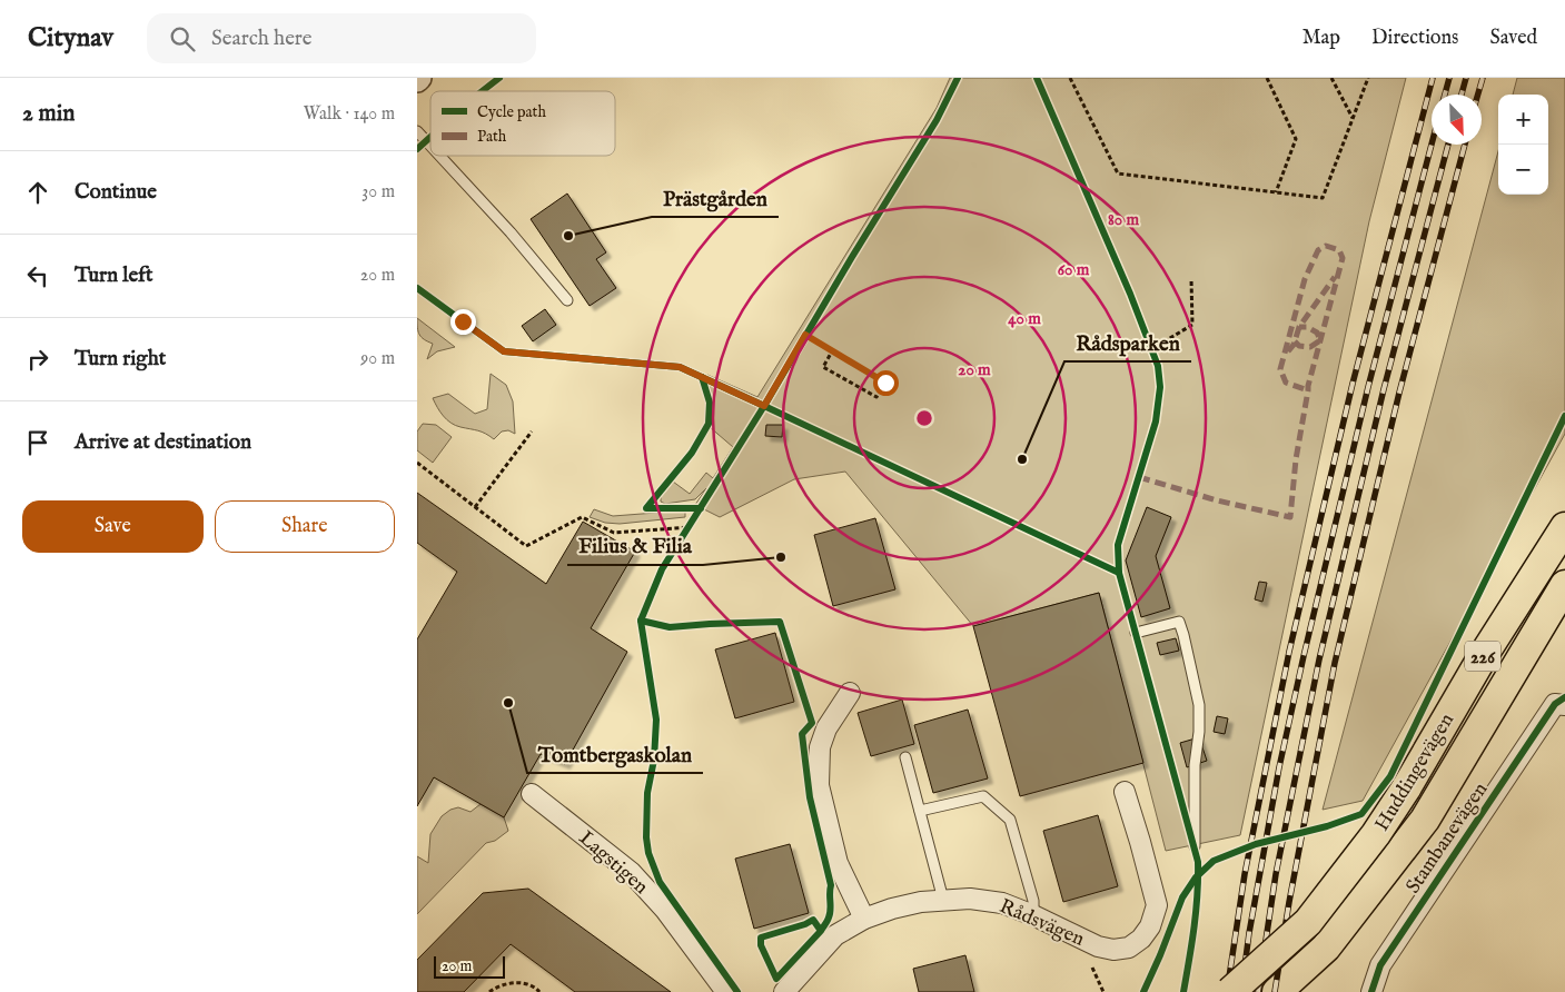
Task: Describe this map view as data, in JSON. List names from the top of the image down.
{
  "streets": {
    "main road": ["226", "Huddingevägen"],
    "street": ["Stambanevägen", "Lagstigen", "Rådsvägen"]
  },
  "places": [
    "Prästgården",
    "Rådsparken",
    "Filius & Filia",
    "Tomtbergaskolan"
  ],
  "legend": ["Cycle path", "Path"],
  "scale_bar": "20 m",
  "north": "bottom right",
  "page": {
    "header": "Citynav",
    "search": "Search here",
    "nav": ["Map", "Directions", "Saved"],
    "heading": ["2 min", "Walk · 140 m"],
    "map_buttons": ["+", "−"],
    "list": [
      ["Continue", "30 m"],
      ["Turn left", "20 m"],
      ["Turn right", "90 m"],
      "Arrive at destination"
    ],
    "buttons": ["Save", "Share"],
    "scale": "20 m"
  },
  "rings": [
    "80 m",
    "60 m",
    "40 m",
    "20 m"
  ]
}
